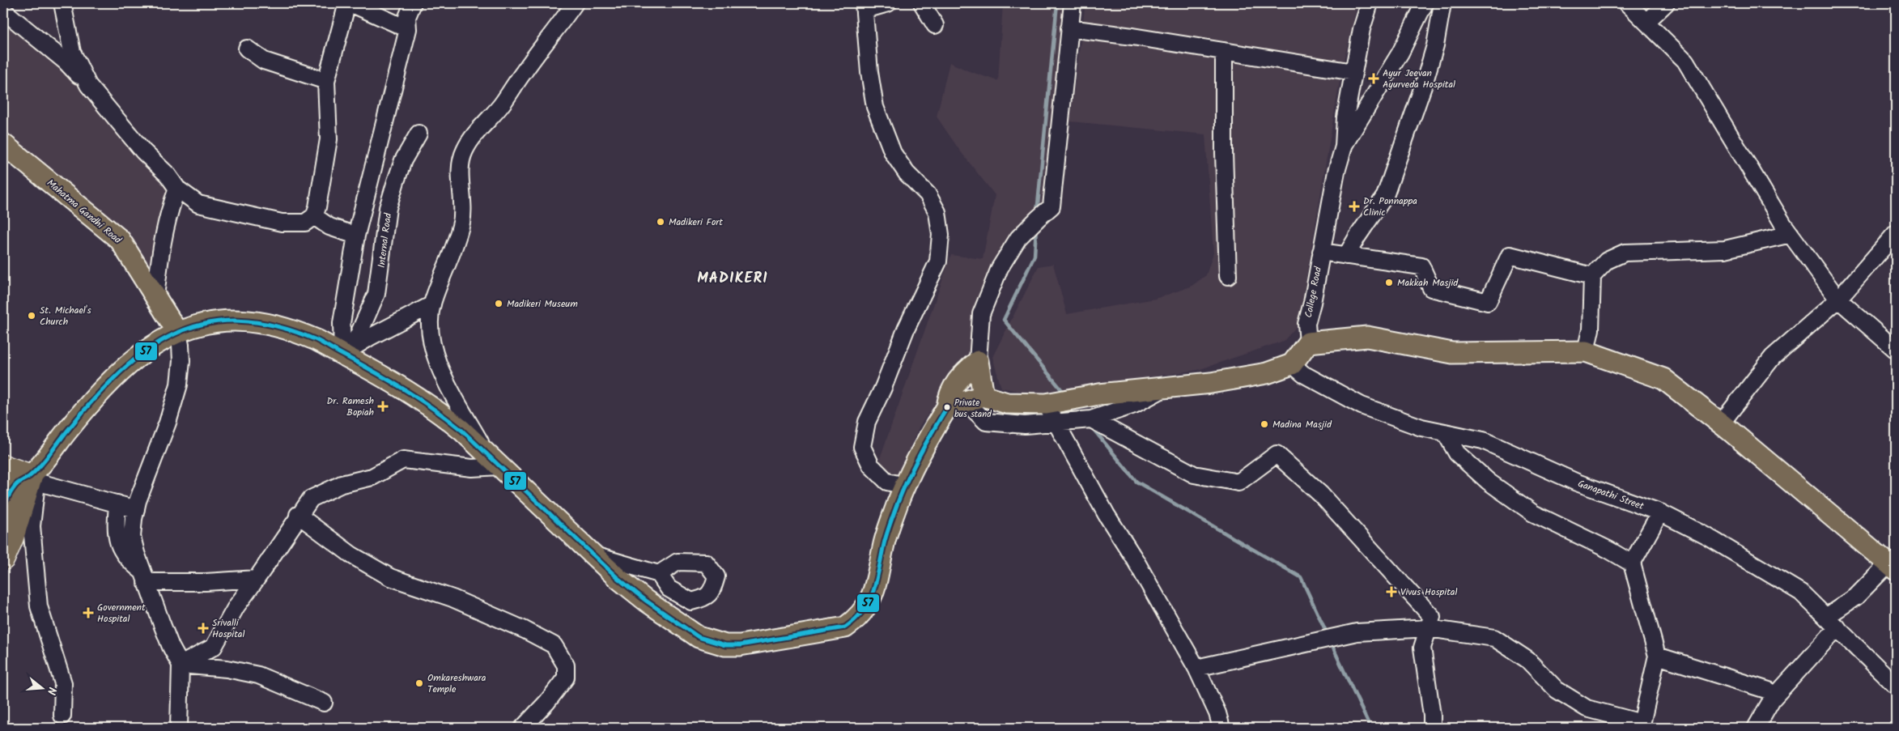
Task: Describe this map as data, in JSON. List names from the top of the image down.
{
  "streets": {
    "main road": ["Mahatma Gandhi Road"],
    "street": ["Internal Road", "College Road", "Ganapathi Street"]
  },
  "districts": ["MADIKERI"],
  "places": {
    "health": [
      "Ayur Jeevan Ayurveda Hospital",
      "Dr. Ponnappa Clinic",
      "Dr. Ramesh Bopiah",
      "Vivus Hospital",
      "Government Hospital",
      "Srivalli Hospital"
    ],
    "other": [
      "Madikeri Fort",
      "Makkah Masjid",
      "Madikeri Museum",
      "St. Michael's Church",
      "Private bus stand",
      "Madina Masjid",
      "Omkareshwara Temple"
    ]
  },
  "lines": ["transit line 57"],
  "north": "right"
}
